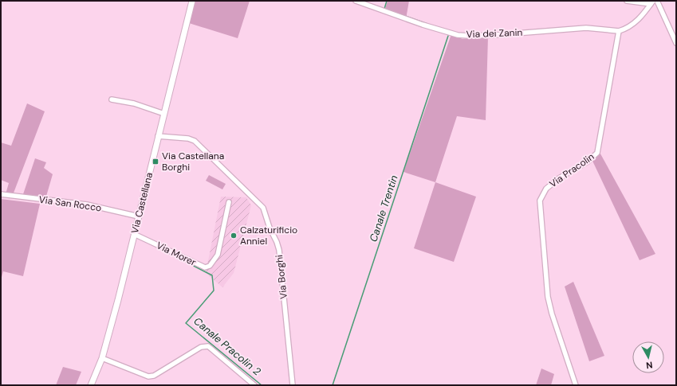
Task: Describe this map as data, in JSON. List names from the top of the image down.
{
  "streets": {
    "main road": ["Via Castellana"],
    "street": [
      "Via dei Zanin",
      "Via Pracolin",
      "Via San Rocco",
      "Via Morer",
      "Via Borghi"
    ]
  },
  "crossings": [
    ["Via dei Zanin", "Via Pracolin"],
    ["Via Castellana", "Via San Rocco"],
    ["Via Castellana", "Via Morer"],
    ["Via Castellana", "Via Borghi"]
  ],
  "water": ["Canale Trentin", "Canale Pracolin 2"],
  "places": {
    "transit": ["Via Castellana Borghi"],
    "other": ["Calzaturificio Anniel"]
  },
  "north": "bottom"
}
